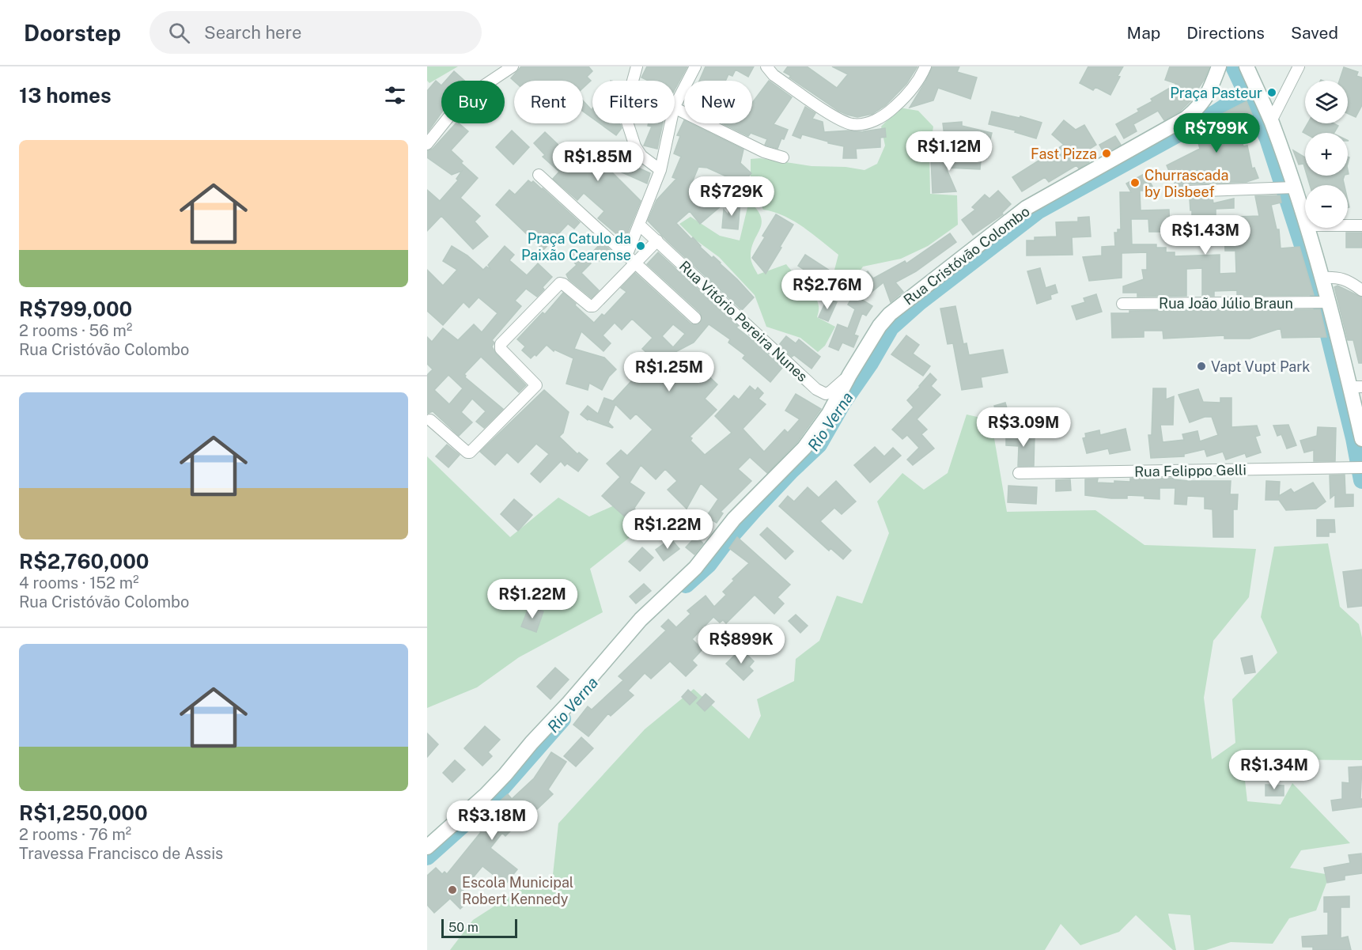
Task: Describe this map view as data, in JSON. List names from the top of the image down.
{
  "streets": {
    "main road": ["Rua Cristóvão Colombo"],
    "street": ["Rua João Júlio Braun", "Rua Vitório Pereira Nunes", "Rua Felippo Gelli"]
  },
  "crossings": [
    ["Rua Cristóvão Colombo", "Rua Vitório Pereira Nunes"]
  ],
  "water": ["Rio Verna"],
  "places": [
    "Praça Pasteur",
    "Fast Pizza",
    "Churrascada by Disbeef",
    "Praça Catulo da Paixão Cearense",
    "Vapt Vupt Park",
    "Escola Municipal Robert Kennedy"
  ],
  "scale_bar": "50 m",
  "page": {
    "header": "Doorstep",
    "search": "Search here",
    "nav": ["Map", "Directions", "Saved"],
    "heading": "13 homes",
    "map_buttons": ["+", "−"],
    "chip": [
      "Buy",
      "Rent",
      "Filters",
      "New"
    ],
    "price": [
      "R$799K",
      "R$1.12M",
      "R$1.85M",
      "R$729K",
      "R$1.43M",
      "R$2.76M",
      "R$1.25M",
      "R$3.09M",
      "R$1.22M",
      "R$1.22M",
      "R$899K",
      "R$1.34M",
      "R$3.18M"
    ],
    "list": [
      {
        "name": "R$799,000",
        "note": "2 rooms · 56 m² · Rua Cristóvão Colombo"
      },
      {
        "name": "R$2,760,000",
        "note": "4 rooms · 152 m² · Rua Cristóvão Colombo"
      },
      {
        "name": "R$1,250,000",
        "note": "2 rooms · 76 m² · Travessa Francisco de Assis"
      }
    ],
    "scale": "50 m"
  }
}
